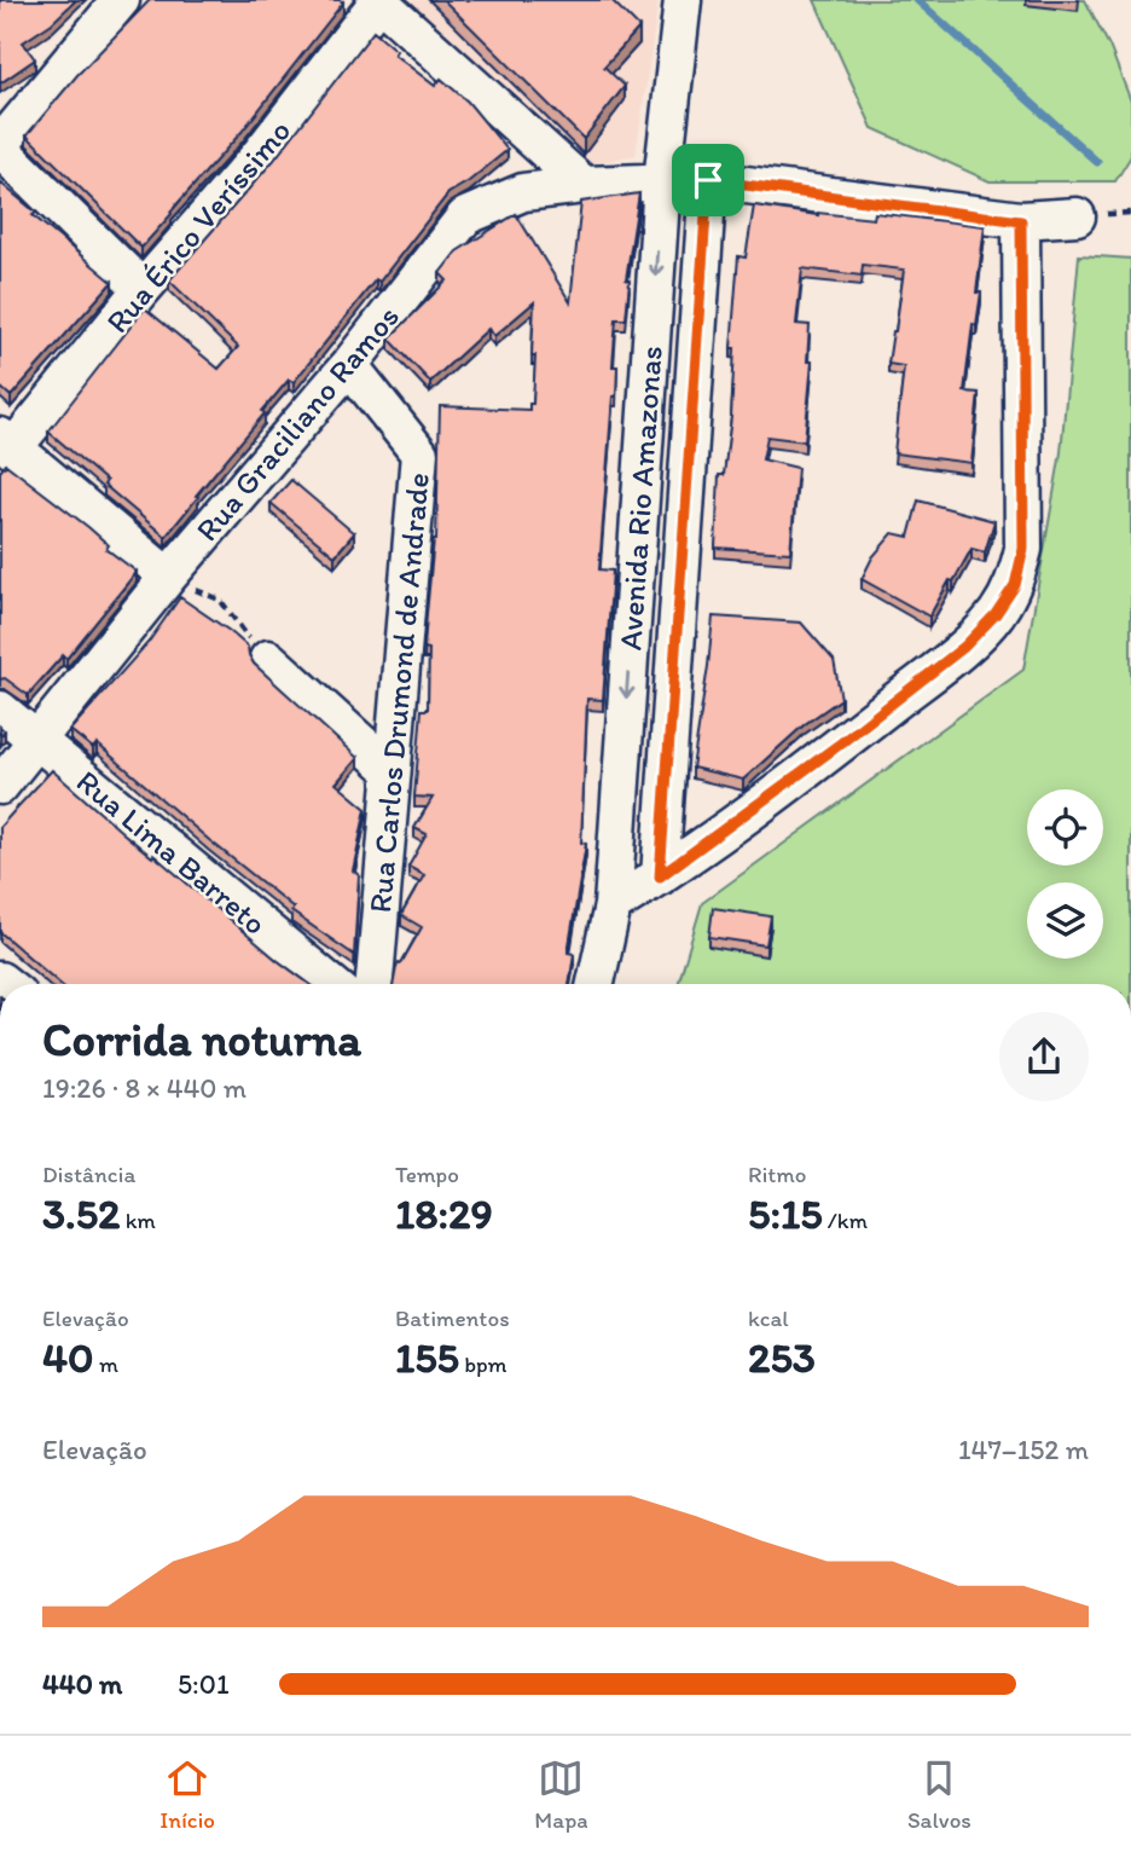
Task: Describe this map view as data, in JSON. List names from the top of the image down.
{
  "streets": {
    "street": [
      "Rua Érico Veríssimo",
      "Rua Graciliano Ramos",
      "Avenida Rio Amazonas",
      "Rua Carlos Drumond de Andrade",
      "Rua Lima Barreto"
    ]
  },
  "crossings": [
    ["Rua Graciliano Ramos", "Avenida Rio Amazonas"],
    ["Rua Graciliano Ramos", "Rua Carlos Drumond de Andrade"],
    ["Rua Graciliano Ramos", "Rua Lima Barreto"]
  ],
  "page": {
    "heading": ["Corrida noturna", "19:26 · 8 × 440 m"],
    "stats": [
      ["Distância", "3.52 km"],
      ["Tempo", "18:29"],
      ["Ritmo", "5:15 /km"],
      ["Elevação", "40 m"],
      ["Batimentos", "155 bpm"],
      ["kcal", "253"]
    ],
    "chart": ["Elevação", "147–152 m"],
    "list": [
      {
        "name": "440 m",
        "note": "5:01"
      }
    ],
    "tabs": ["Início", "Mapa", "Salvos"]
  }
}
